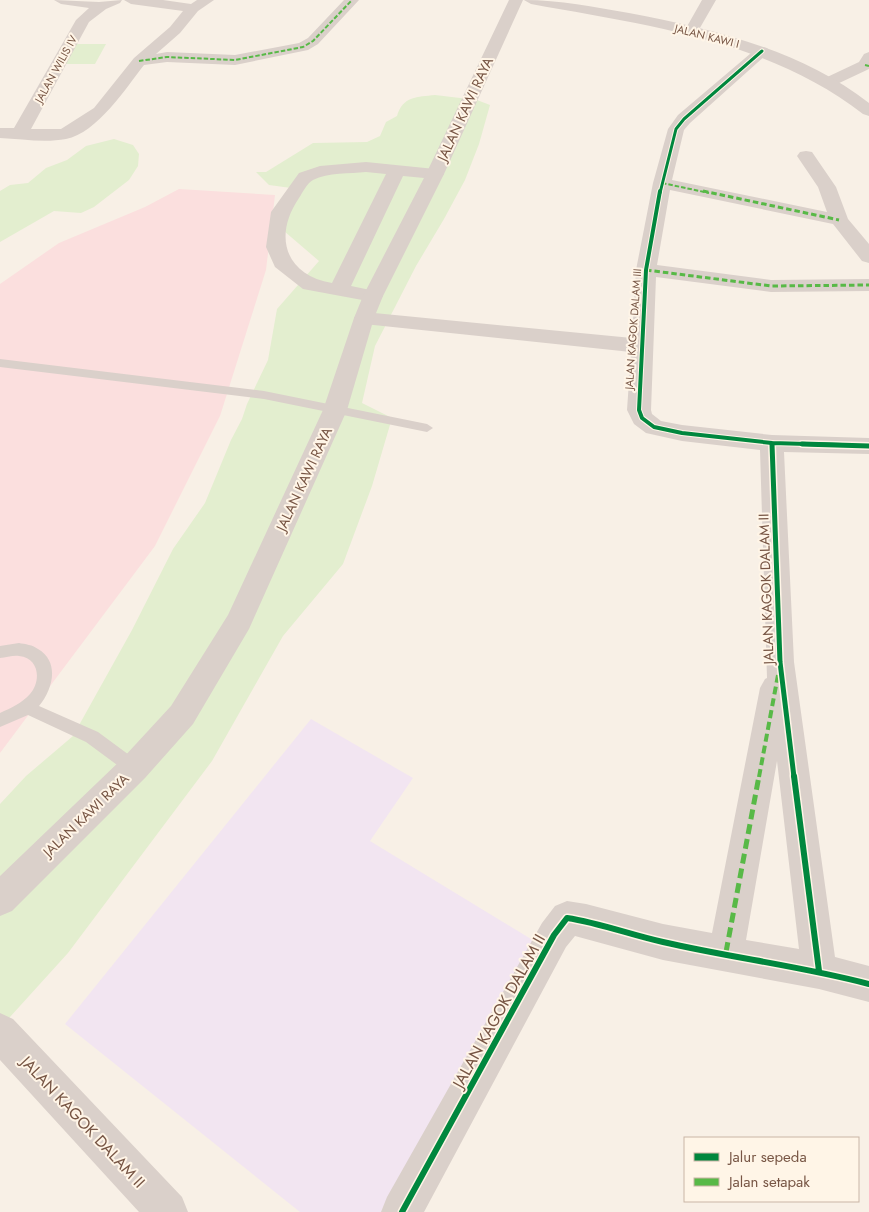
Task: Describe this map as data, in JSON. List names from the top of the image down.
{
  "streets": {
    "street": [
      "JALAN KAWI I",
      "JALAN WILIS IV",
      "JALAN KAWI RAYA",
      "JALAN KAGOK DALAM III",
      "JALAN KAGOK DALAM II"
    ]
  },
  "crossings": [
    ["JALAN KAWI I", "JALAN KAGOK DALAM III"],
    ["JALAN KAGOK DALAM III", "JALAN KAGOK DALAM II"]
  ],
  "legend": ["Jalur sepeda", "Jalan setapak"]
}
